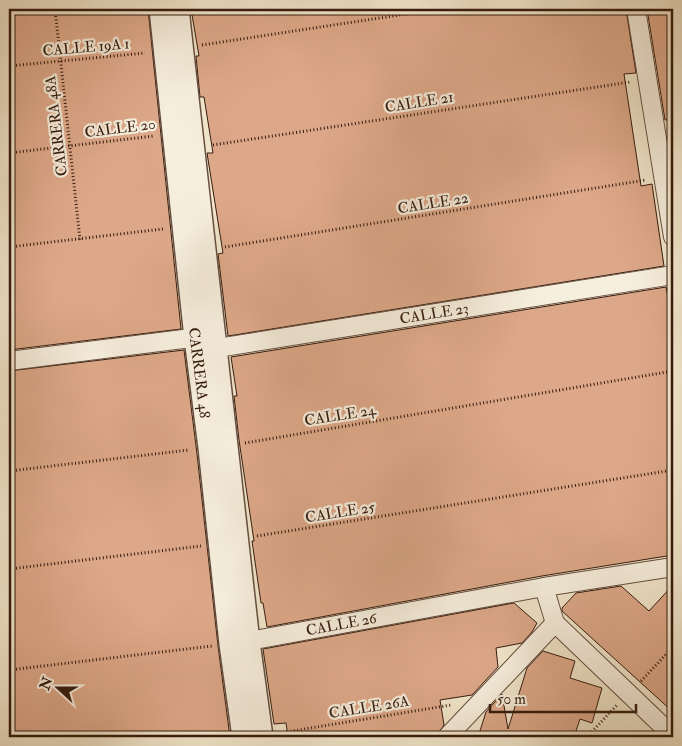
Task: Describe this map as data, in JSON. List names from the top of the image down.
{
  "streets": {
    "street": ["CALLE 23", "CARRERA 48", "CALLE 26"],
    "path": [
      "CALLE 19A 1",
      "CALLE 21",
      "CARRERA 48A",
      "CALLE 20",
      "CALLE 22",
      "CALLE 24",
      "CALLE 25",
      "CALLE 26A"
    ]
  },
  "crossings": [
    ["CALLE 19A 1", "CARRERA 48A"],
    ["CALLE 19A 1", "CARRERA 48"],
    ["CALLE 21", "CARRERA 48"],
    ["CARRERA 48A", "CALLE 20"],
    ["CALLE 20", "CARRERA 48"],
    ["CALLE 22", "CARRERA 48"],
    ["CALLE 23", "CARRERA 48"],
    ["CARRERA 48", "CALLE 24"],
    ["CARRERA 48", "CALLE 25"],
    ["CARRERA 48", "CALLE 26"],
    ["CARRERA 48", "CALLE 26A"]
  ],
  "scale_bar": "50 m",
  "north": "left"
}
